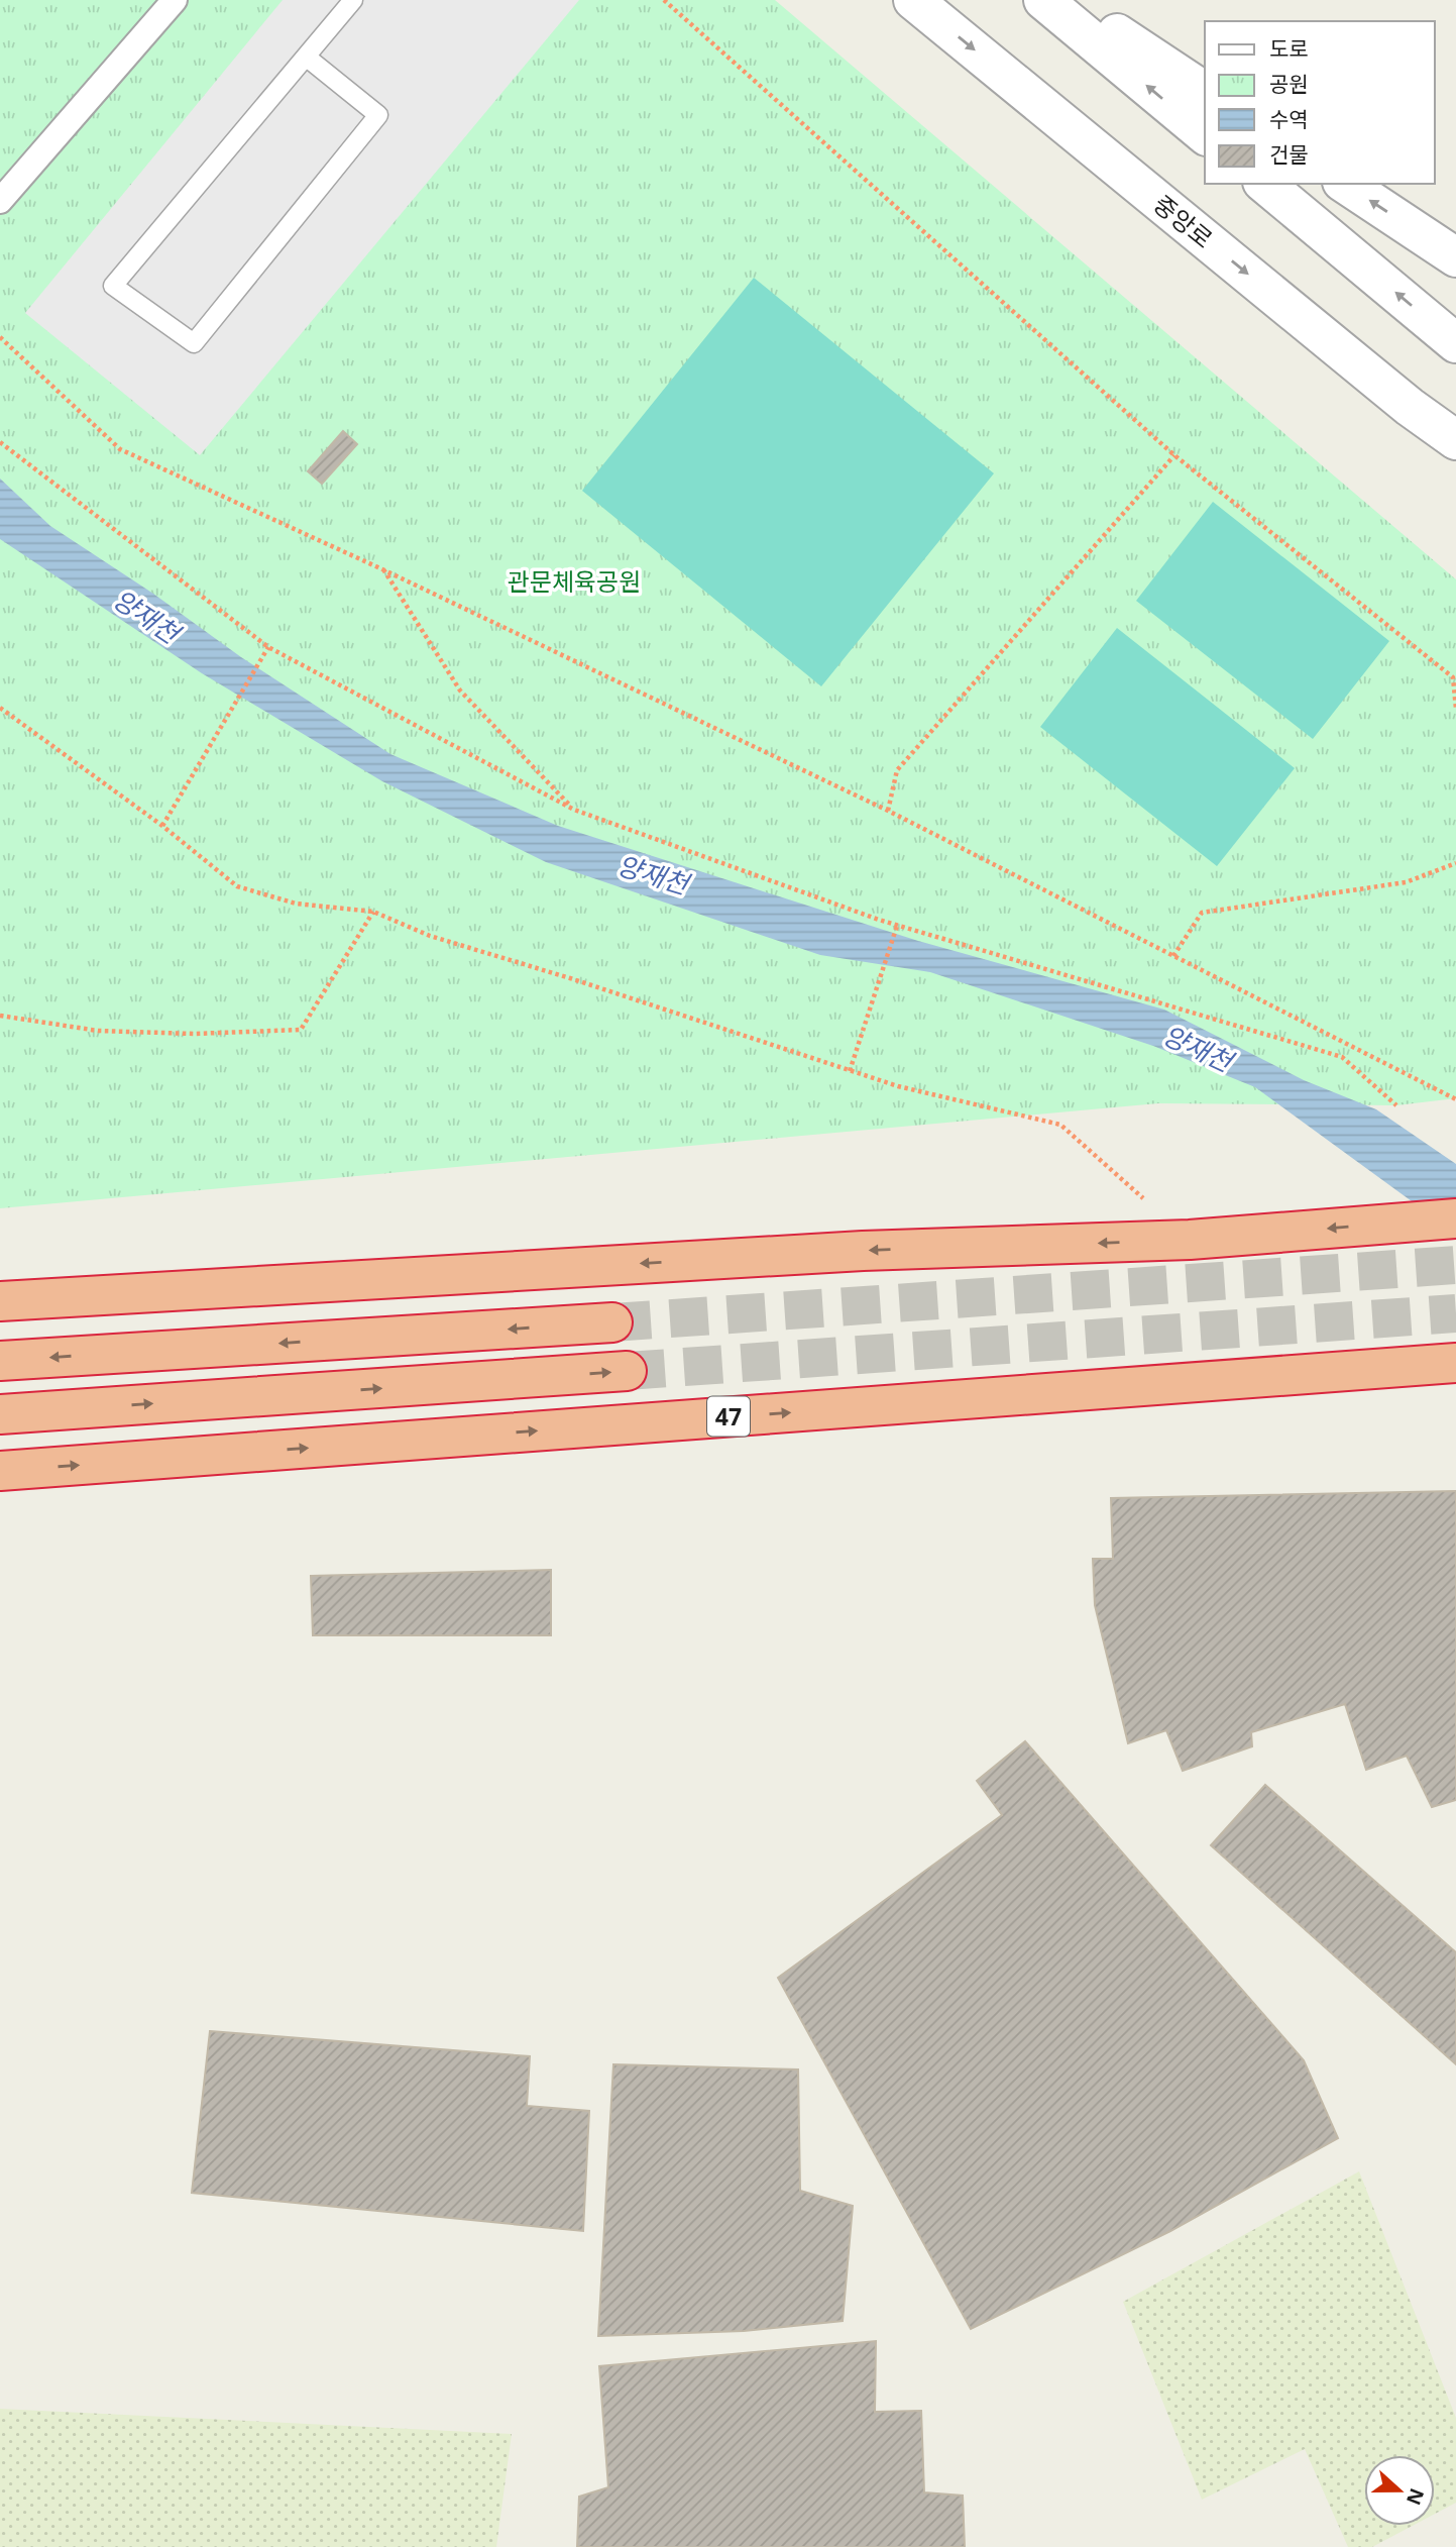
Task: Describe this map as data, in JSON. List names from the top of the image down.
{
  "streets": {
    "highway": ["47"],
    "street": ["중앙로"]
  },
  "water": ["양재천"],
  "parks": ["관문체육공원"],
  "legend": [
    "도로",
    "공원",
    "수역",
    "건물"
  ],
  "north": "right"
}
